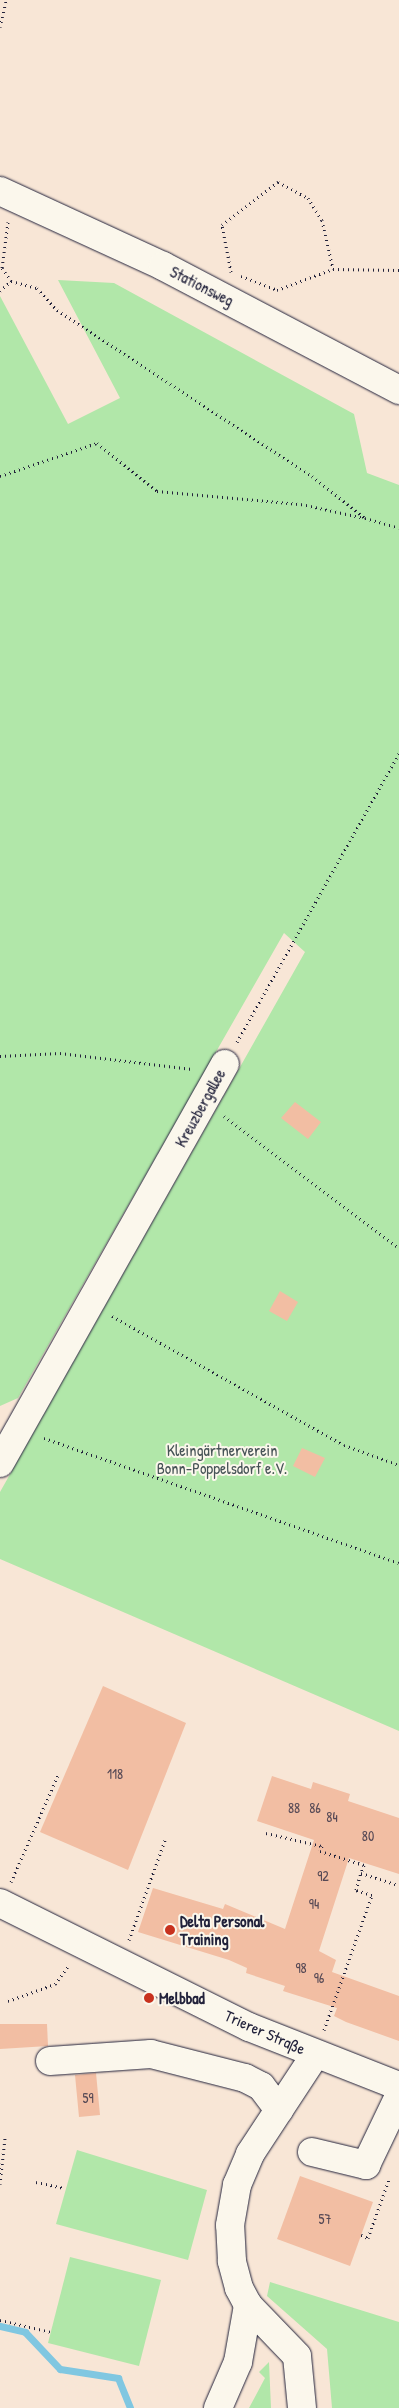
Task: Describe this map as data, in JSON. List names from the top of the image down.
{
  "streets": {
    "street": ["Stationsweg", "Kreuzbergallee", "Trierer Straße"]
  },
  "parks": ["Kleingärtnerverein Bonn-Poppelsdorf e.V."],
  "places": ["Delta Personal Training", "Melbbad"],
  "house_numbers": [
    "118",
    "88",
    "86",
    "84",
    "80",
    "92",
    "94",
    "98",
    "96",
    "59",
    "57"
  ]
}
